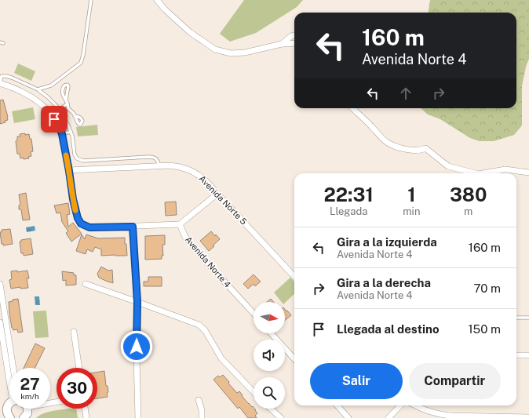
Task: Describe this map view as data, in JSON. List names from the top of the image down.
{
  "streets": {
    "street": ["Avenida Norte 5", "Avenida Norte 4"]
  },
  "north": "right",
  "page": {
    "turn": ["160 m", "Avenida Norte 4"],
    "eta": [
      "22:31",
      "Llegada",
      "1",
      "min",
      "380",
      "m"
    ],
    "list": [
      {
        "name": "Gira a la izquierda",
        "note": "Avenida Norte 4",
        "value": "160 m"
      },
      {
        "name": "Gira a la derecha",
        "note": "Avenida Norte 4",
        "value": "70 m"
      },
      {
        "name": "Llegada al destino",
        "value": "150 m"
      }
    ],
    "buttons": ["Salir", "Compartir"],
    "speed": "27 km/h",
    "limit": "30"
  }
}
